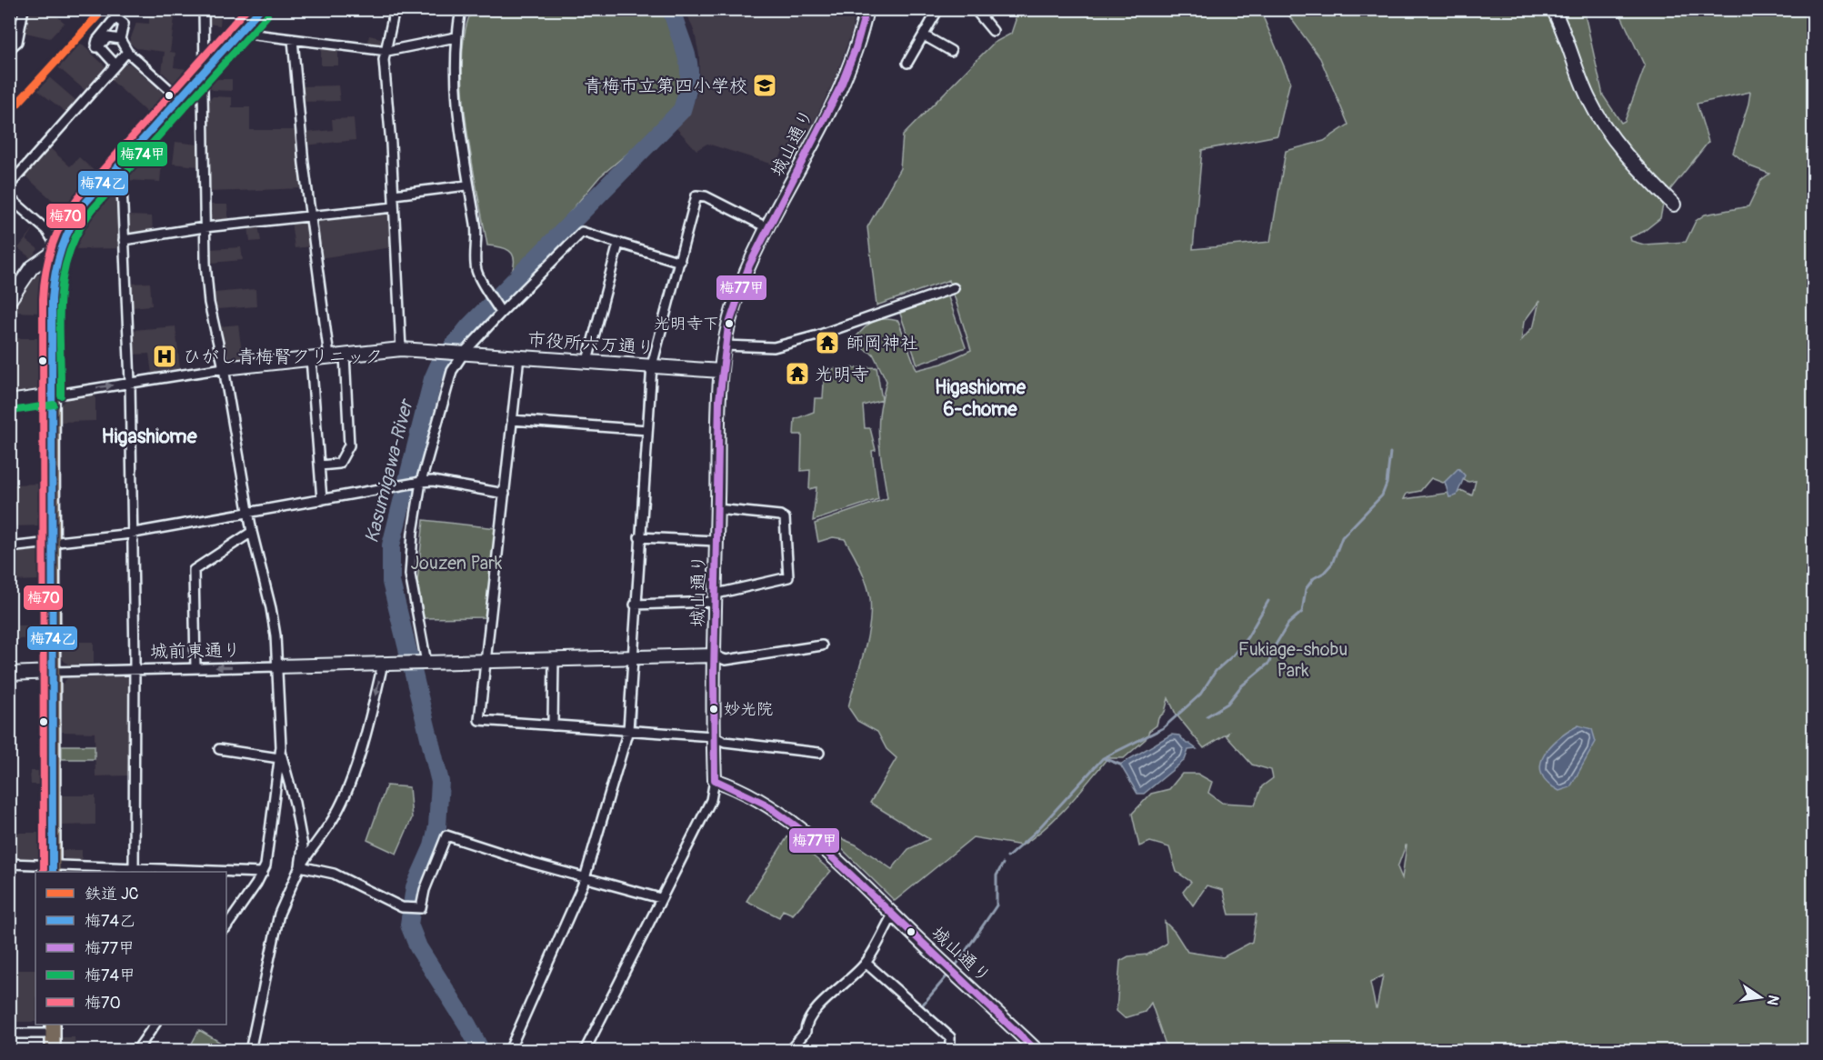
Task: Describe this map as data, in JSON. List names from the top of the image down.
{
  "streets": {
    "street": ["城山通り", "市役所六万通り", "城前東通り"]
  },
  "crossings": [
    ["城山通り", "市役所六万通り"]
  ],
  "districts": ["Higashiome 6-chome", "Higashiome"],
  "water": ["Kasumigawa-River"],
  "parks": ["Jouzen Park", "Fukiage-shobu Park"],
  "places": {
    "school or university": ["青梅市立第四小学校"],
    "other": ["光明寺下", "妙光院"],
    "temple": ["師岡神社", "光明寺"],
    "hospital": ["ひがし青梅腎クリニック"]
  },
  "lines": [
    "rail line JC",
    "transit line 梅74乙",
    "transit line 梅77甲",
    "transit line 梅70",
    "transit line 梅74甲"
  ],
  "legend": [
    "鉄道 JC",
    "梅74乙",
    "梅77甲",
    "梅74甲",
    "梅70"
  ],
  "north": "right"
}
